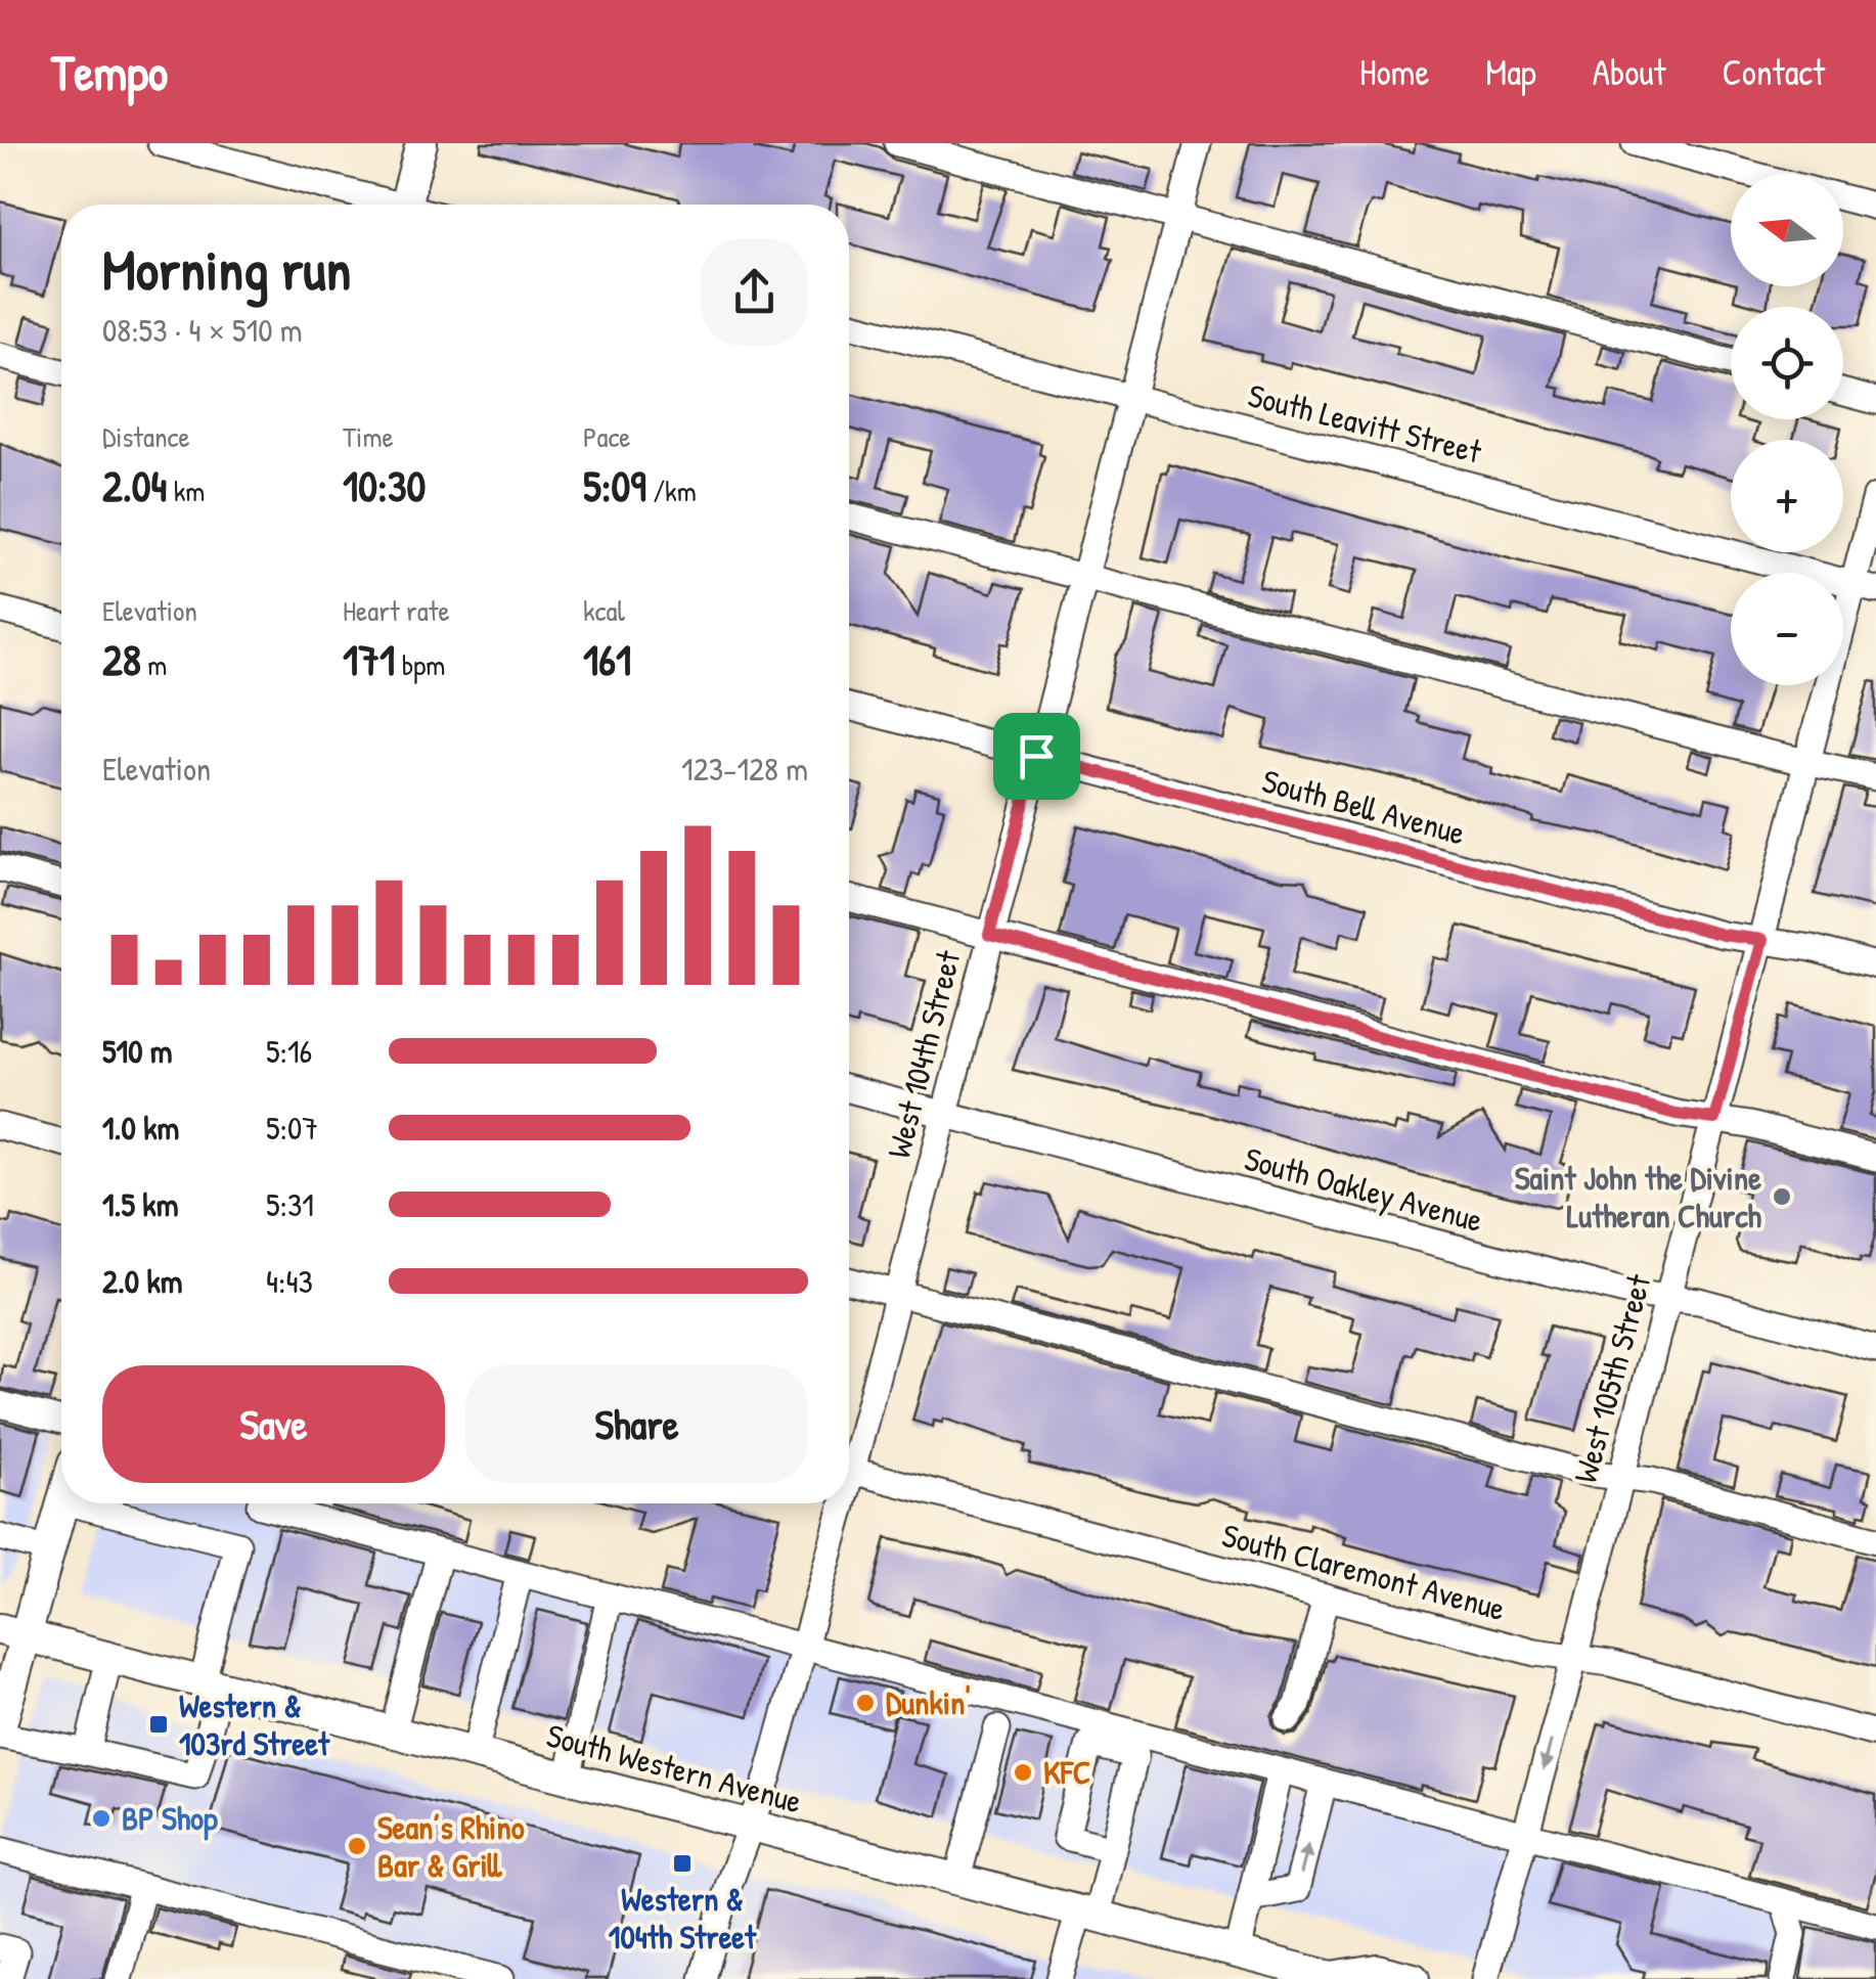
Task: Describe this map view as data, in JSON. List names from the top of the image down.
{
  "streets": {
    "main road": ["South Western Avenue"],
    "street": [
      "South Leavitt Street",
      "South Bell Avenue",
      "West 104th Street",
      "South Oakley Avenue",
      "West 105th Street",
      "South Claremont Avenue"
    ]
  },
  "crossings": [
    ["South Leavitt Street", "West 104th Street"],
    ["South Leavitt Street", "West 105th Street"],
    ["South Bell Avenue", "West 104th Street"],
    ["South Bell Avenue", "West 105th Street"],
    ["West 104th Street", "South Oakley Avenue"],
    ["West 104th Street", "South Western Avenue"],
    ["South Oakley Avenue", "West 105th Street"],
    ["West 105th Street", "South Claremont Avenue"]
  ],
  "places": {
    "other": [
      "Saint John the Divine Lutheran Church",
      "Dunkin'",
      "KFC",
      "BP Shop",
      "Sean’s Rhino Bar & Grill"
    ],
    "transit": ["Western & 103rd Street", "Western & 104th Street"]
  },
  "north": "left",
  "page": {
    "header": "Tempo",
    "nav": [
      "Home",
      "Map",
      "About",
      "Contact"
    ],
    "map_buttons": ["+", "−"],
    "heading": ["Morning run", "08:53 · 4 × 510 m"],
    "stats": [
      ["Distance", "2.04 km"],
      ["Time", "10:30"],
      ["Pace", "5:09 /km"],
      ["Elevation", "28 m"],
      ["Heart rate", "171 bpm"],
      ["kcal", "161"]
    ],
    "chart": ["Elevation", "123–128 m"],
    "list": [
      {
        "name": "510 m",
        "note": "5:16"
      },
      {
        "name": "1.0 km",
        "note": "5:07"
      },
      {
        "name": "1.5 km",
        "note": "5:31"
      },
      {
        "name": "2.0 km",
        "note": "4:43"
      }
    ],
    "buttons": ["Save", "Share"]
  }
}
